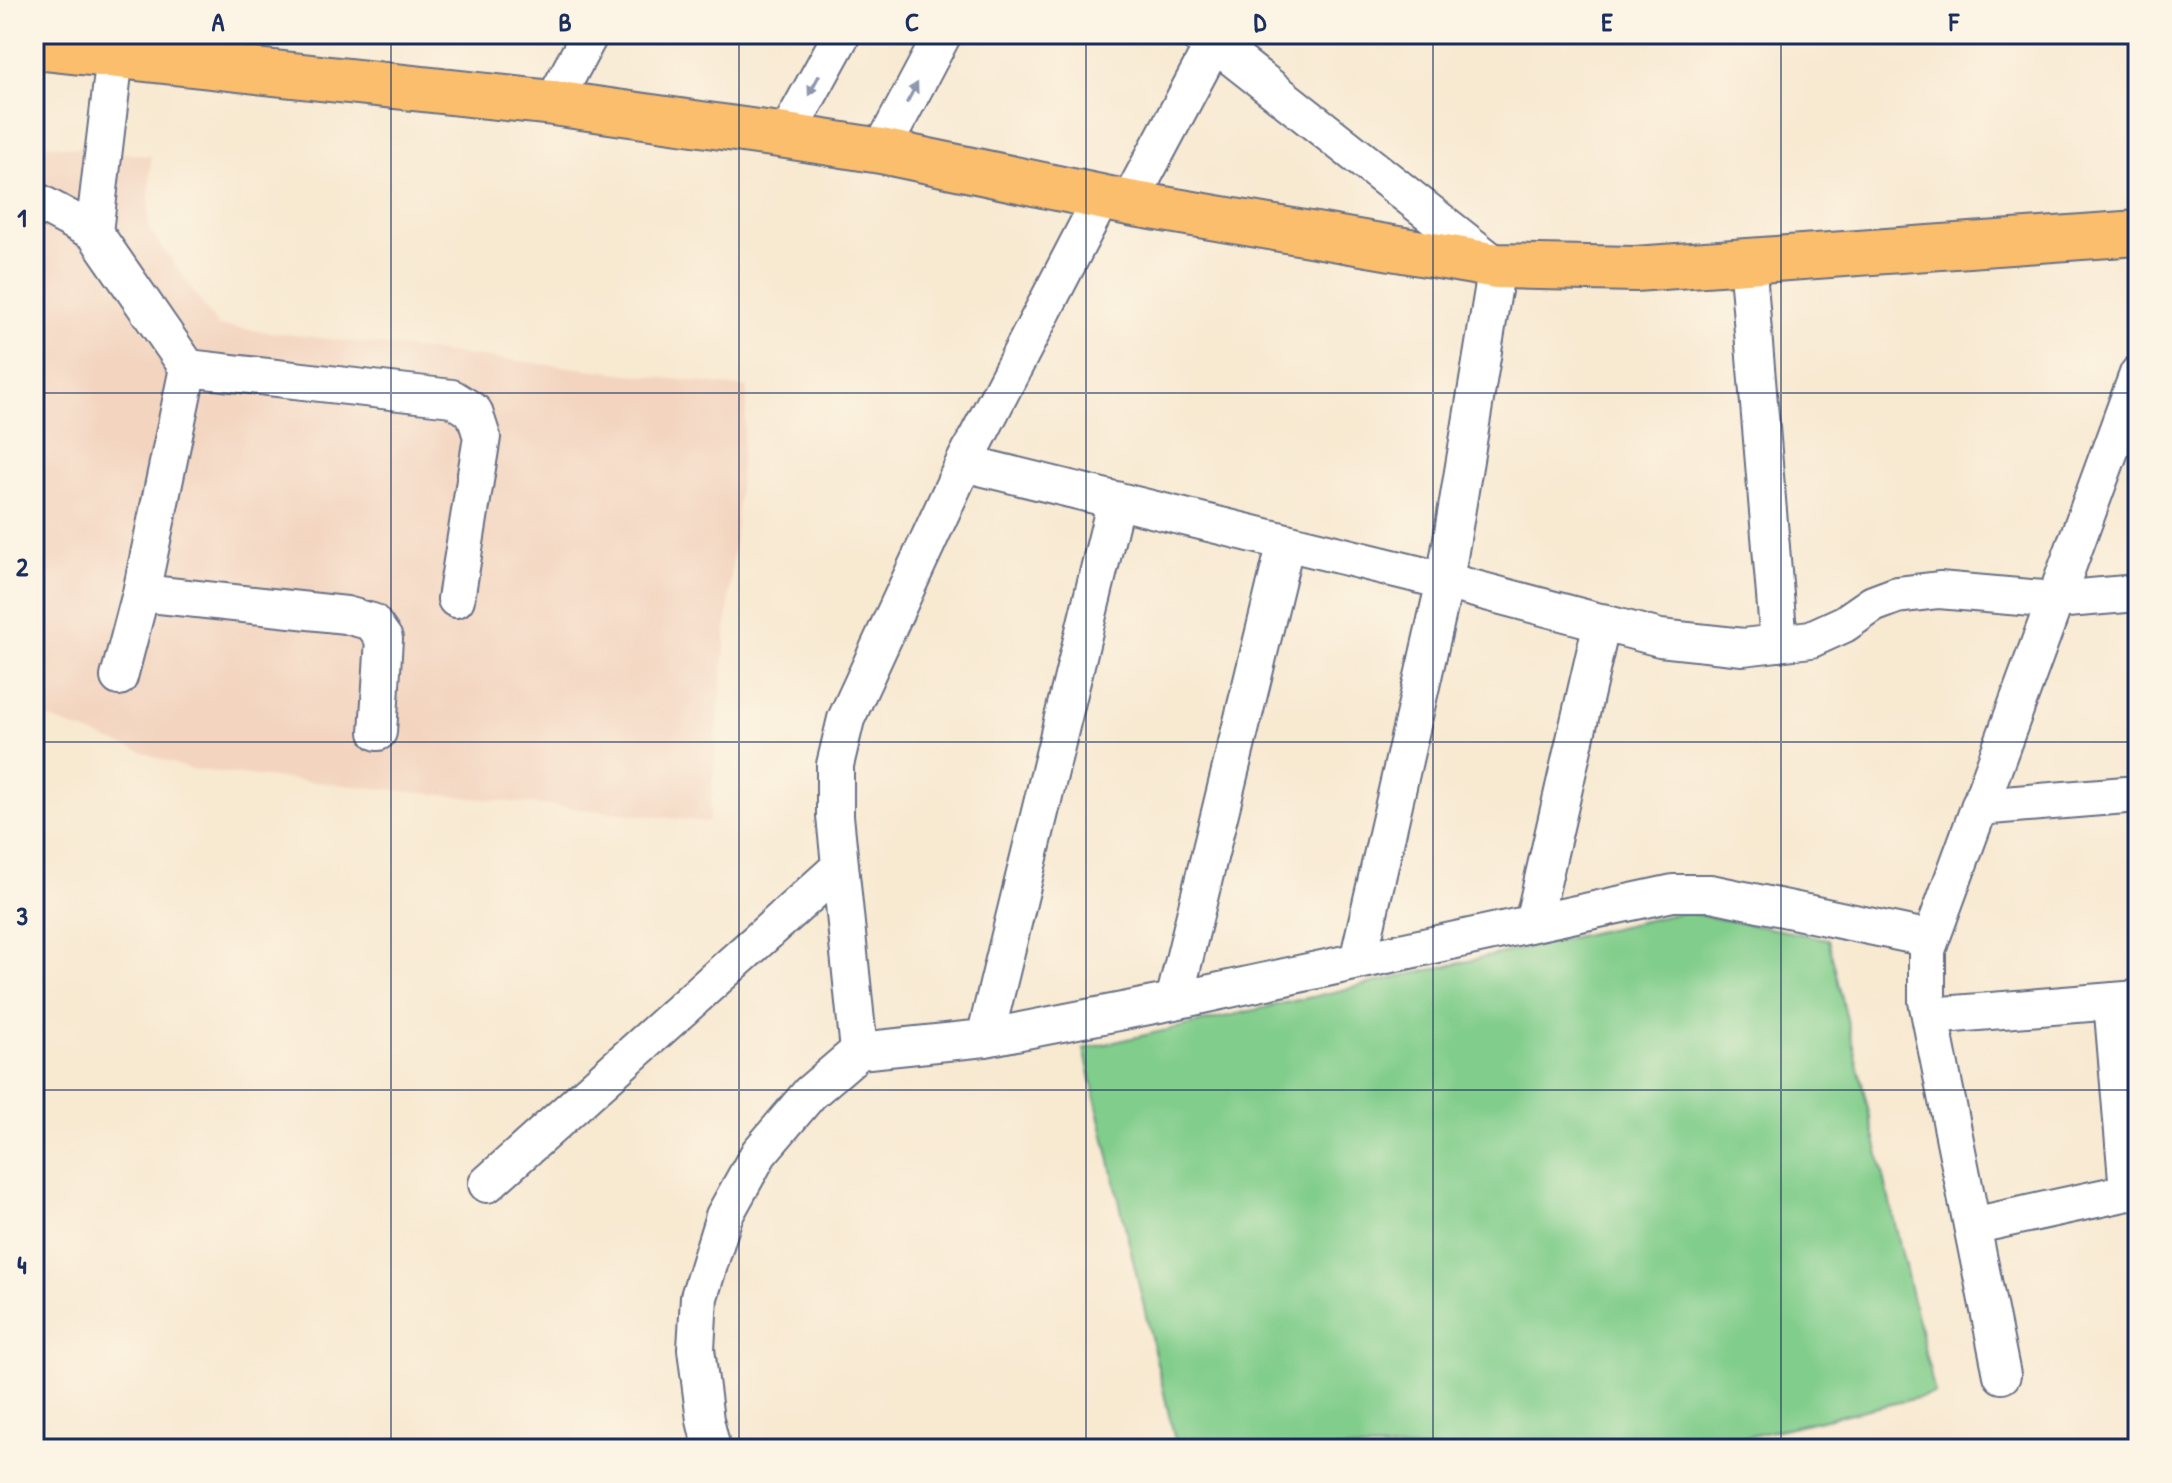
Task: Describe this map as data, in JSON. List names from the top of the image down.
{
  "grid": {
    "columns": [
      "A",
      "B",
      "C",
      "D",
      "E",
      "F"
    ],
    "rows": [
      "1",
      "2",
      "3",
      "4"
    ]
  }
}
